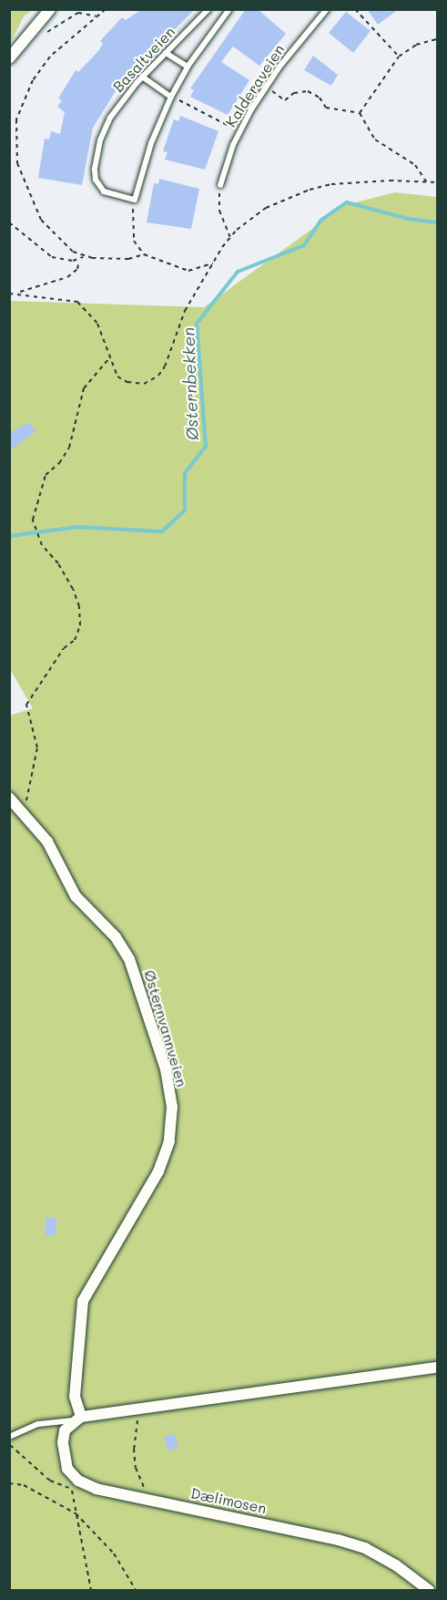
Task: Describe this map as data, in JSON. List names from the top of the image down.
{
  "streets": {
    "street": ["Østernvannveien", "Dælimosen"],
    "lane": ["Basaltveien", "Kalderaveien"]
  },
  "crossings": [
    ["Østernvannveien", "Dælimosen"]
  ],
  "water": ["Østernbekken"]
}
